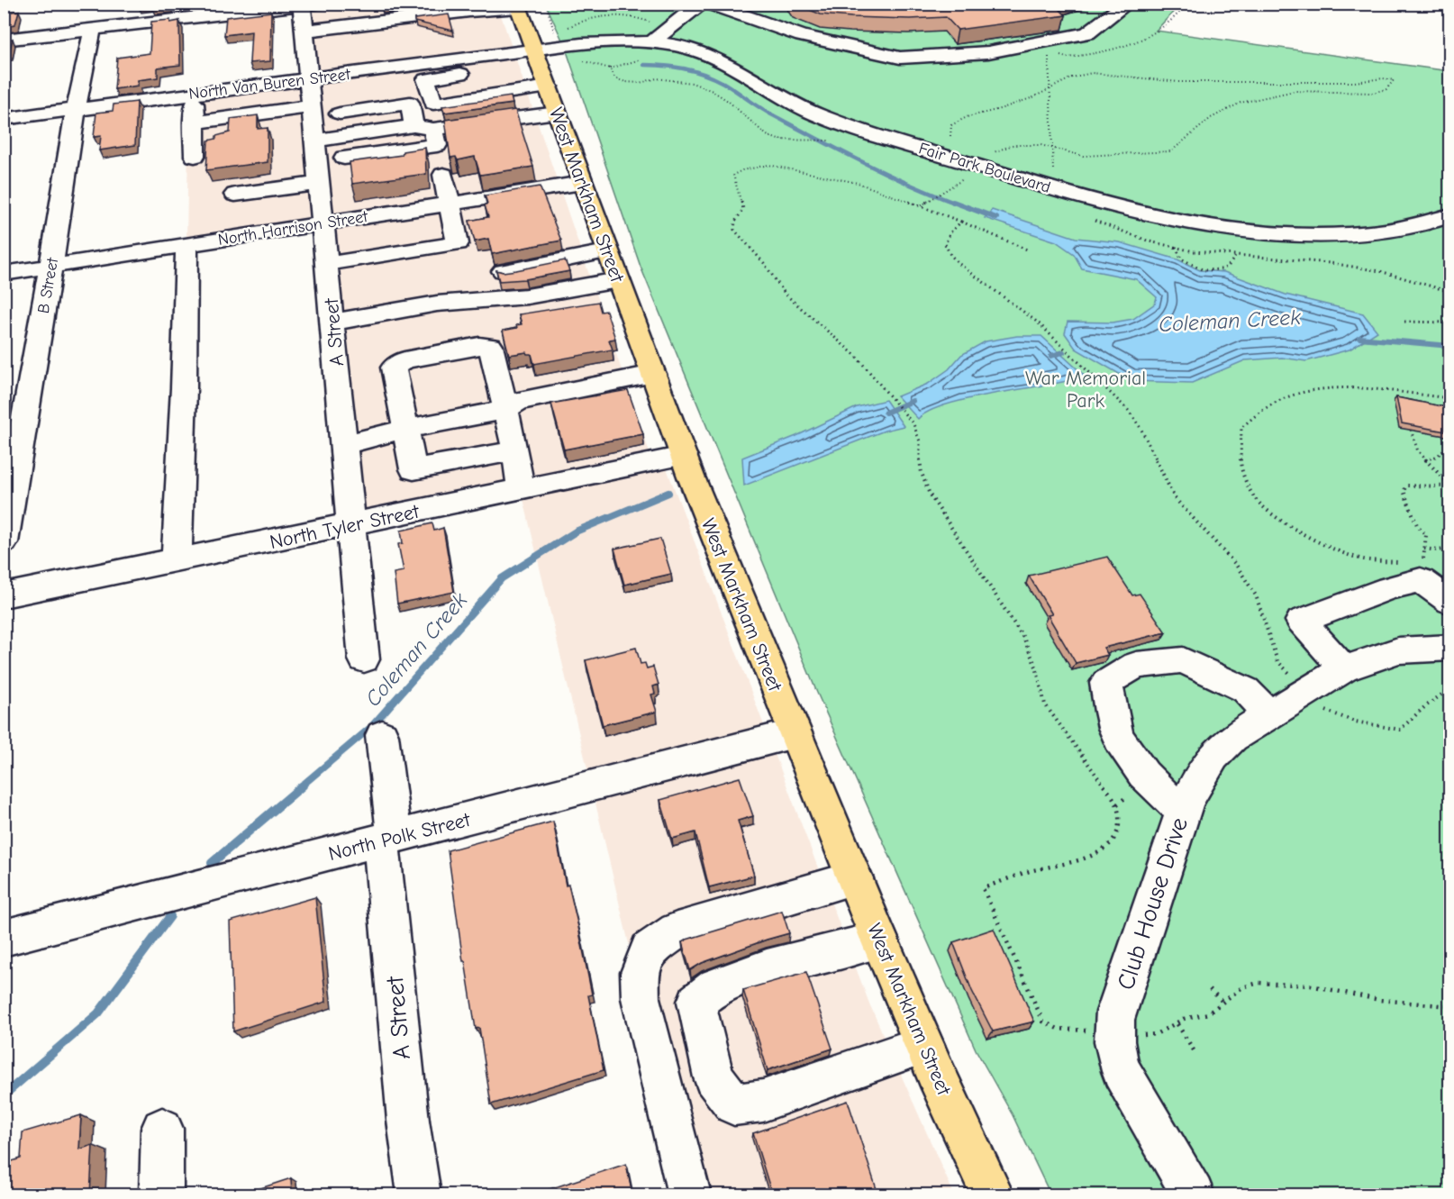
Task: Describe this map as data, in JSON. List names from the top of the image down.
{
  "streets": {
    "main road": ["West Markham Street"],
    "street": [
      "North Van Buren Street",
      "Fair Park Boulevard",
      "North Harrison Street",
      "B Street",
      "A Street",
      "North Tyler Street",
      "North Polk Street",
      "Club House Drive"
    ]
  },
  "crossings": [
    ["North Van Buren Street", "Fair Park Boulevard"],
    ["North Van Buren Street", "B Street"],
    ["North Van Buren Street", "A Street"],
    ["Fair Park Boulevard", "West Markham Street"],
    ["West Markham Street", "North Harrison Street"],
    ["West Markham Street", "North Tyler Street"],
    ["West Markham Street", "North Polk Street"],
    ["North Harrison Street", "B Street"],
    ["North Harrison Street", "A Street"],
    ["A Street", "North Tyler Street"],
    ["A Street", "North Polk Street"]
  ],
  "water": ["Coleman Creek"],
  "parks": ["War Memorial Park"]
}
